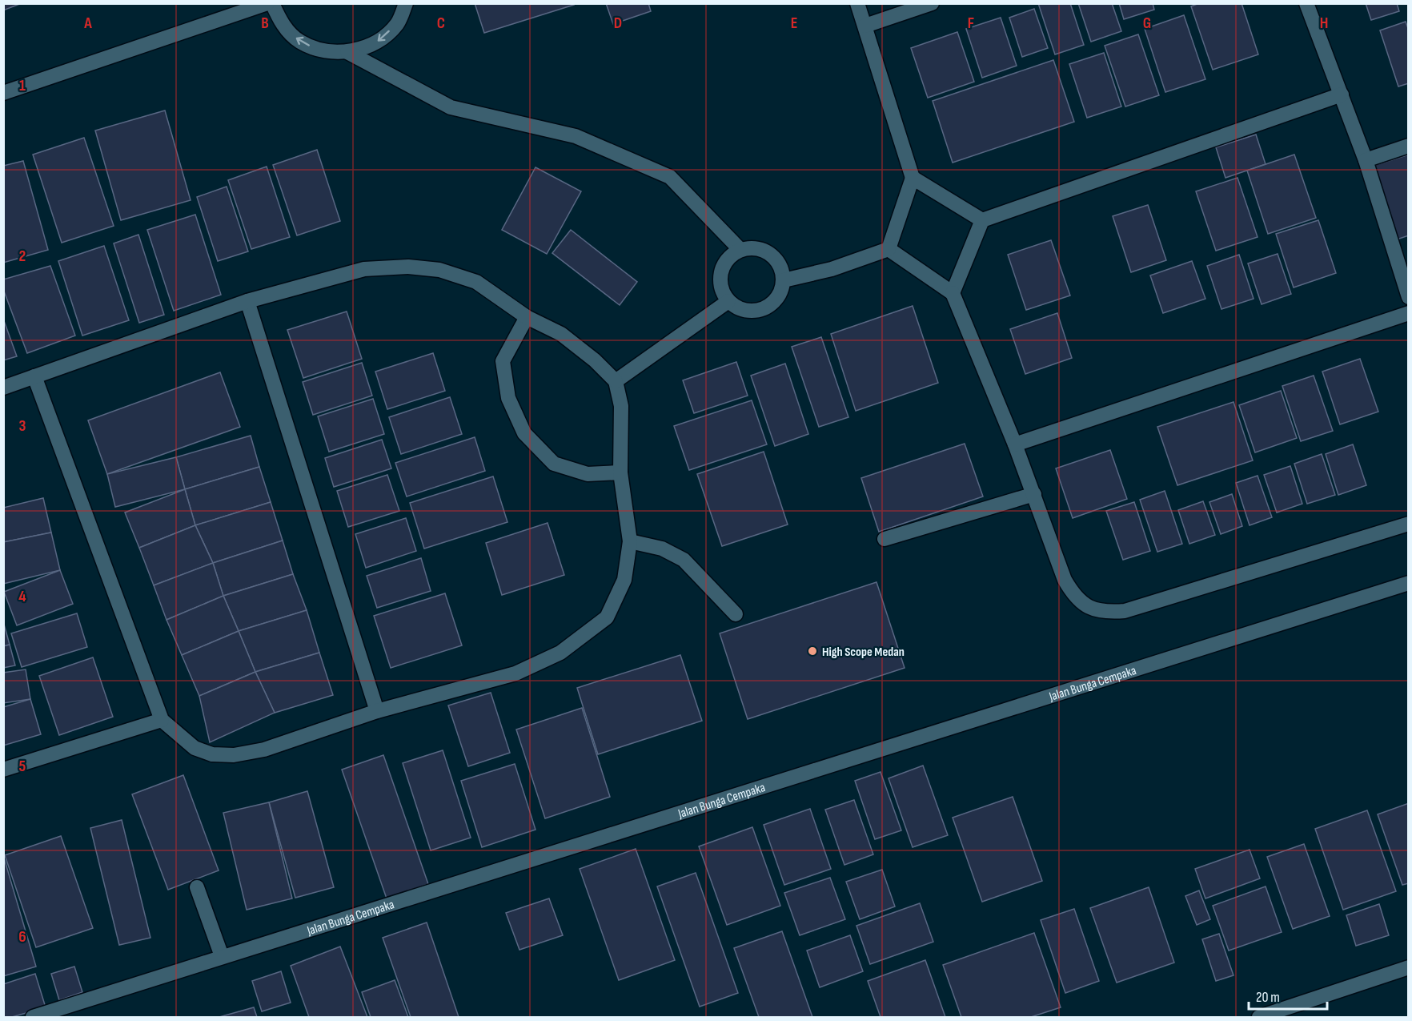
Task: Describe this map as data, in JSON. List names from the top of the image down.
{
  "streets": {
    "street": ["Jalan Bunga Cempaka"]
  },
  "places": ["High Scope Medan"],
  "scale_bar": "20 m",
  "grid": {
    "columns": [
      "A",
      "B",
      "C",
      "D",
      "E",
      "F",
      "G",
      "H"
    ],
    "rows": [
      "1",
      "2",
      "3",
      "4",
      "5",
      "6"
    ]
  }
}
